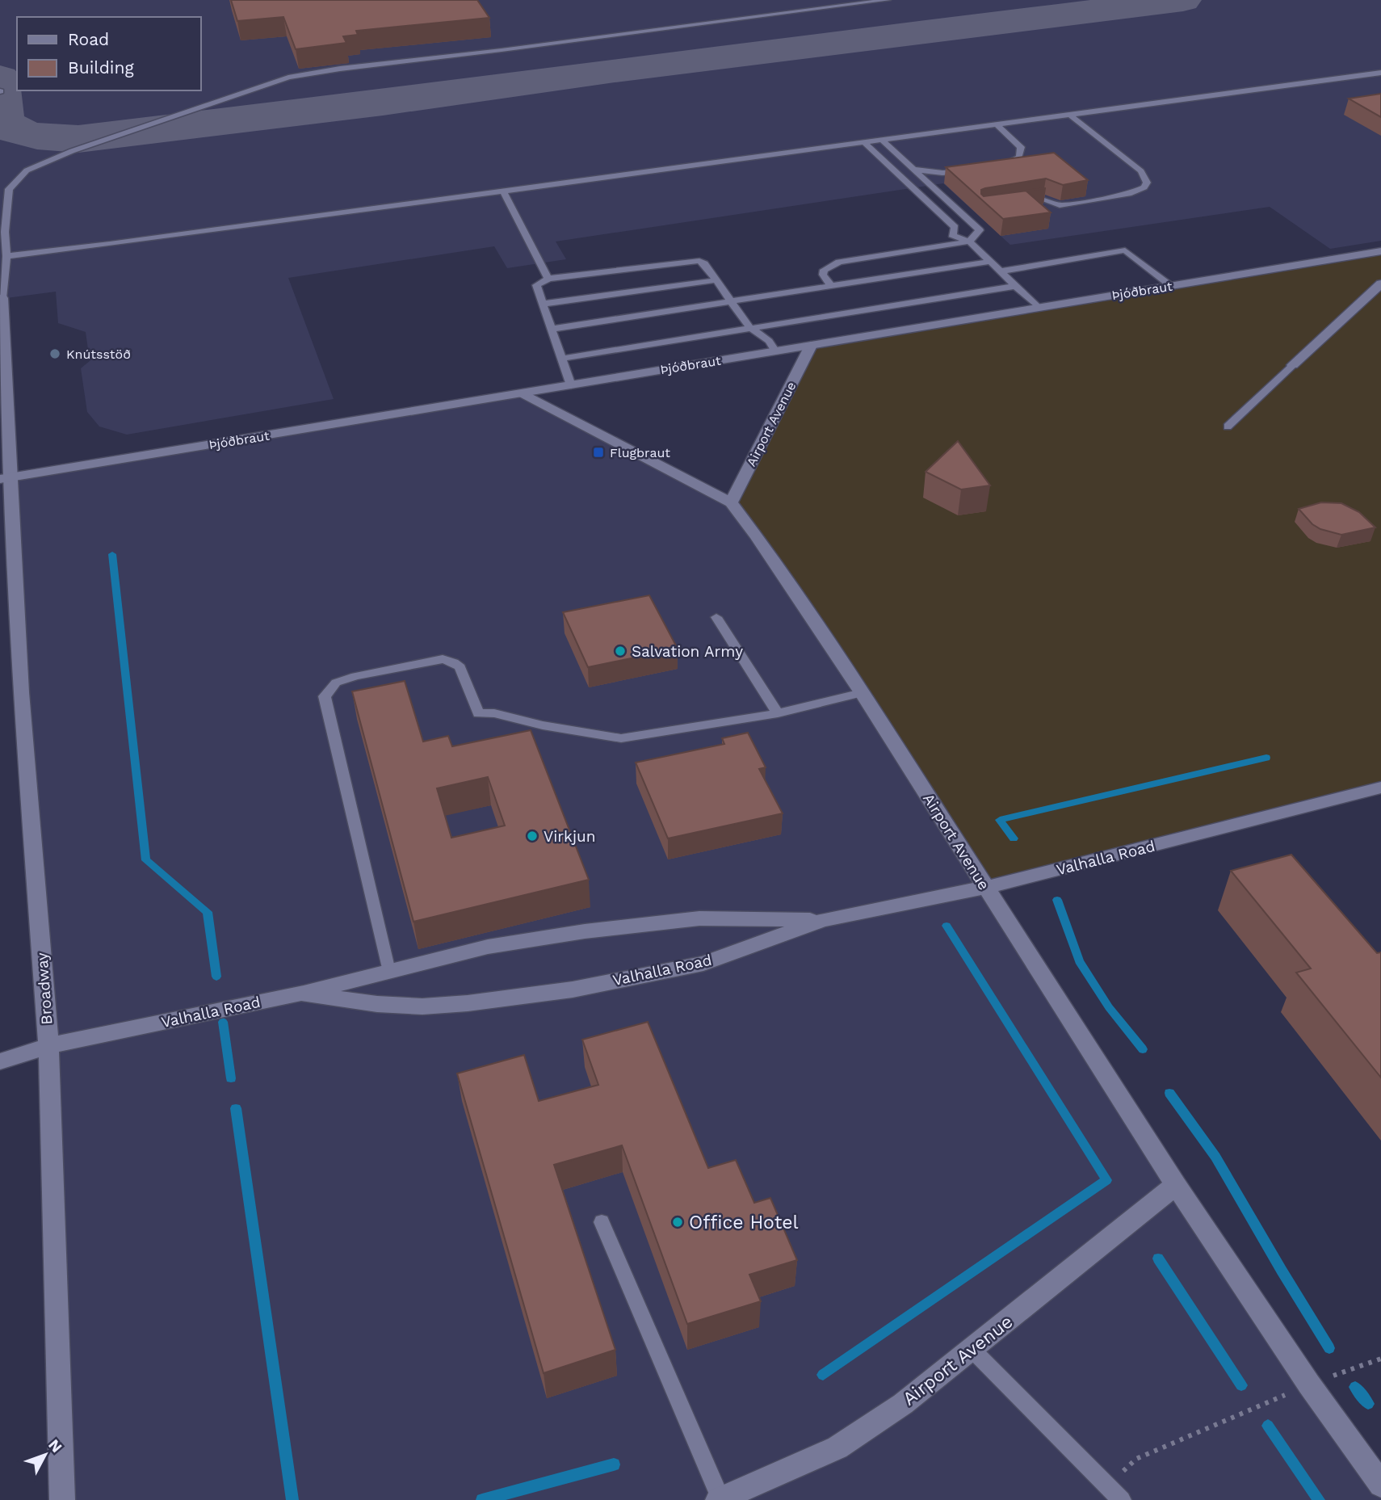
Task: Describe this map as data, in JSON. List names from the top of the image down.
{
  "streets": {
    "street": [
      "Þjóðbraut",
      "Airport Avenue",
      "Valhalla Road",
      "Broadway"
    ]
  },
  "crossings": [
    ["Þjóðbraut", "Airport Avenue"],
    ["Þjóðbraut", "Broadway"],
    ["Airport Avenue", "Valhalla Road"],
    ["Valhalla Road", "Broadway"]
  ],
  "places": {
    "other": [
      "Knútsstöð",
      "Salvation Army",
      "Virkjun",
      "Office Hotel"
    ],
    "transit": ["Flugbraut"]
  },
  "legend": ["Road", "Building"],
  "north": "top right"
}
